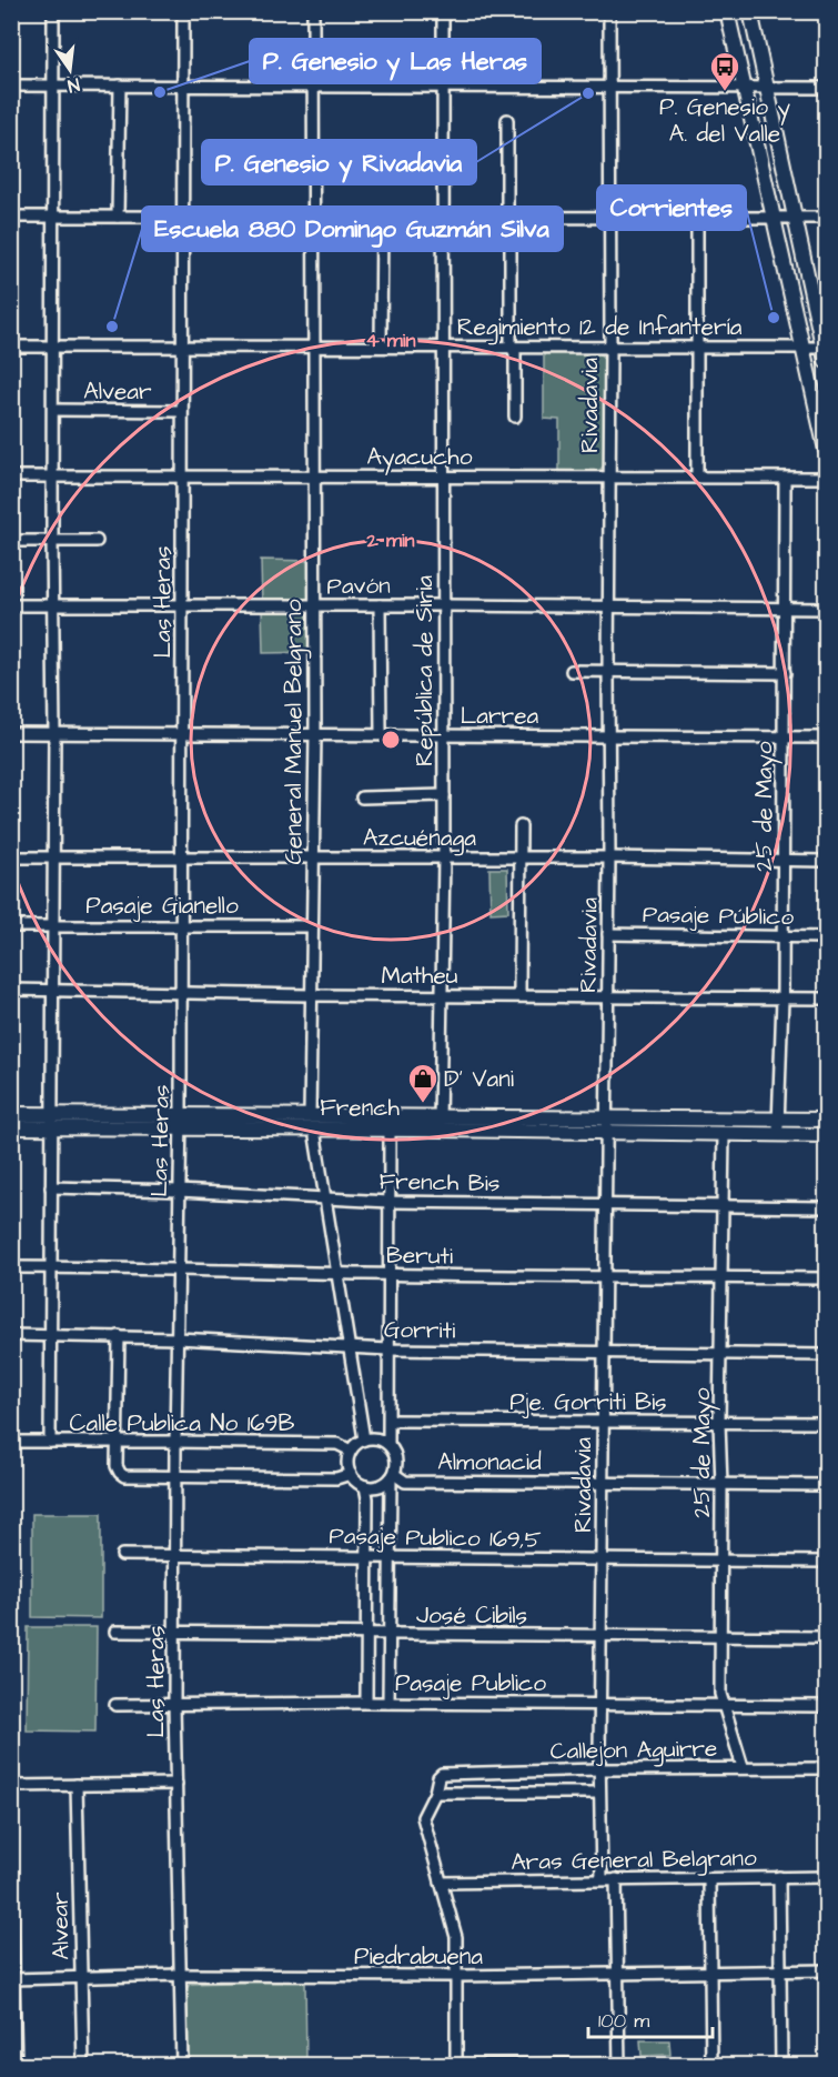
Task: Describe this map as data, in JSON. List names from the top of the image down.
{
  "streets": {
    "main road": ["French"],
    "street": [
      "Regimiento 12 de Infantería",
      "Alvear",
      "Rivadavia",
      "Ayacucho",
      "Pavón",
      "Las Heras",
      "República de Siria",
      "Larrea",
      "General Manuel Belgrano",
      "25 de Mayo",
      "Azcuénaga",
      "Pasaje Gianello",
      "Pasaje Público",
      "Matheu",
      "French Bis",
      "Beruti",
      "Gorriti",
      "Pje. Gorriti Bis",
      "Calle Publica No 169B",
      "Almonacid",
      "Pasaje Publico 169,5",
      "José Cibils",
      "Pasaje Publico",
      "Callejon Aguirre",
      "Aras General Belgrano",
      "Piedrabuena"
    ]
  },
  "crossings": [
    ["Regimiento 12 de Infantería", "Alvear"],
    ["Regimiento 12 de Infantería", "Rivadavia"],
    ["Regimiento 12 de Infantería", "Las Heras"],
    ["Regimiento 12 de Infantería", "República de Siria"],
    ["Regimiento 12 de Infantería", "General Manuel Belgrano"],
    ["Alvear", "Ayacucho"],
    ["Alvear", "Pavón"],
    ["Alvear", "Las Heras"],
    ["Alvear", "Larrea"],
    ["Alvear", "Azcuénaga"],
    ["Alvear", "Pasaje Gianello"],
    ["Alvear", "Matheu"],
    ["Alvear", "French"],
    ["Alvear", "French Bis"],
    ["Alvear", "Beruti"],
    ["Alvear", "Gorriti"],
    ["Alvear", "Calle Publica No 169B"],
    ["Alvear", "Piedrabuena"],
    ["Rivadavia", "Ayacucho"],
    ["Rivadavia", "Pavón"],
    ["Rivadavia", "Larrea"],
    ["Rivadavia", "Azcuénaga"],
    ["Rivadavia", "Pasaje Público"],
    ["Rivadavia", "Matheu"],
    ["Rivadavia", "French"],
    ["Rivadavia", "French Bis"],
    ["Rivadavia", "Beruti"],
    ["Rivadavia", "Gorriti"],
    ["Rivadavia", "Pje. Gorriti Bis"],
    ["Rivadavia", "Almonacid"],
    ["Rivadavia", "Pasaje Publico 169,5"],
    ["Rivadavia", "José Cibils"],
    ["Rivadavia", "Pasaje Publico"],
    ["Rivadavia", "Callejon Aguirre"],
    ["Rivadavia", "Aras General Belgrano"],
    ["Ayacucho", "Las Heras"],
    ["Ayacucho", "República de Siria"],
    ["Ayacucho", "General Manuel Belgrano"],
    ["Ayacucho", "25 de Mayo"],
    ["Pavón", "Las Heras"],
    ["Pavón", "República de Siria"],
    ["Pavón", "General Manuel Belgrano"],
    ["Pavón", "25 de Mayo"],
    ["Las Heras", "Larrea"],
    ["Las Heras", "Azcuénaga"],
    ["Las Heras", "Pasaje Gianello"],
    ["Las Heras", "Matheu"],
    ["Las Heras", "French"],
    ["Las Heras", "French Bis"],
    ["Las Heras", "Beruti"],
    ["Las Heras", "Gorriti"],
    ["Las Heras", "Calle Publica No 169B"],
    ["Las Heras", "Pasaje Publico 169,5"],
    ["Las Heras", "José Cibils"],
    ["Las Heras", "Pasaje Publico"],
    ["Las Heras", "Piedrabuena"],
    ["República de Siria", "Larrea"],
    ["República de Siria", "Azcuénaga"],
    ["República de Siria", "Matheu"],
    ["República de Siria", "French"],
    ["Larrea", "General Manuel Belgrano"],
    ["Larrea", "25 de Mayo"],
    ["General Manuel Belgrano", "Azcuénaga"],
    ["General Manuel Belgrano", "Pasaje Gianello"],
    ["General Manuel Belgrano", "Matheu"],
    ["General Manuel Belgrano", "French"],
    ["25 de Mayo", "Azcuénaga"],
    ["25 de Mayo", "Pasaje Público"],
    ["25 de Mayo", "Matheu"],
    ["25 de Mayo", "French"],
    ["25 de Mayo", "French Bis"],
    ["25 de Mayo", "Beruti"],
    ["25 de Mayo", "Gorriti"],
    ["25 de Mayo", "Pje. Gorriti Bis"],
    ["25 de Mayo", "Almonacid"],
    ["25 de Mayo", "Pasaje Publico 169,5"],
    ["25 de Mayo", "José Cibils"],
    ["25 de Mayo", "Pasaje Publico"],
    ["25 de Mayo", "Callejon Aguirre"],
    ["Calle Publica No 169B", "Almonacid"]
  ],
  "places": {
    "other": [
      "P. Genesio y Las Heras",
      "P. Genesio y Rivadavia",
      "Corrientes",
      "Escuela 880 Domingo Guzmán Silva"
    ],
    "bus stop": ["P. Genesio y A. del Valle"],
    "shop": ["D' Vani"]
  },
  "scale_bar": "100 m",
  "north": "bottom",
  "rings": ["4 min", "2 min"]
}
